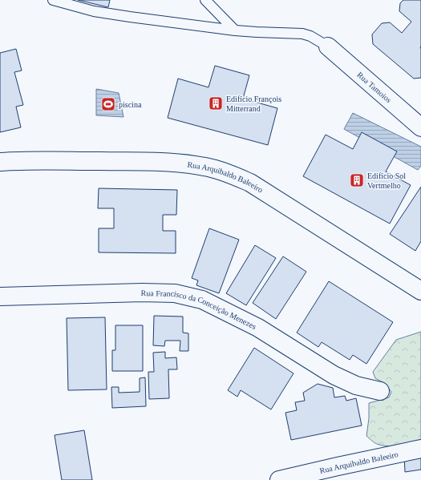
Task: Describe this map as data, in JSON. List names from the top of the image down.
{
  "streets": {
    "street": ["Rua Tamoios", "Rua Arquibaldo Baleeiro", "Rua Francisco da Conceição Menezes"]
  },
  "places": {
    "building": ["Edifício François Mitterrand", "Edifício Sol Vertmelho"],
    "sports": ["piscina"]
  }
}
